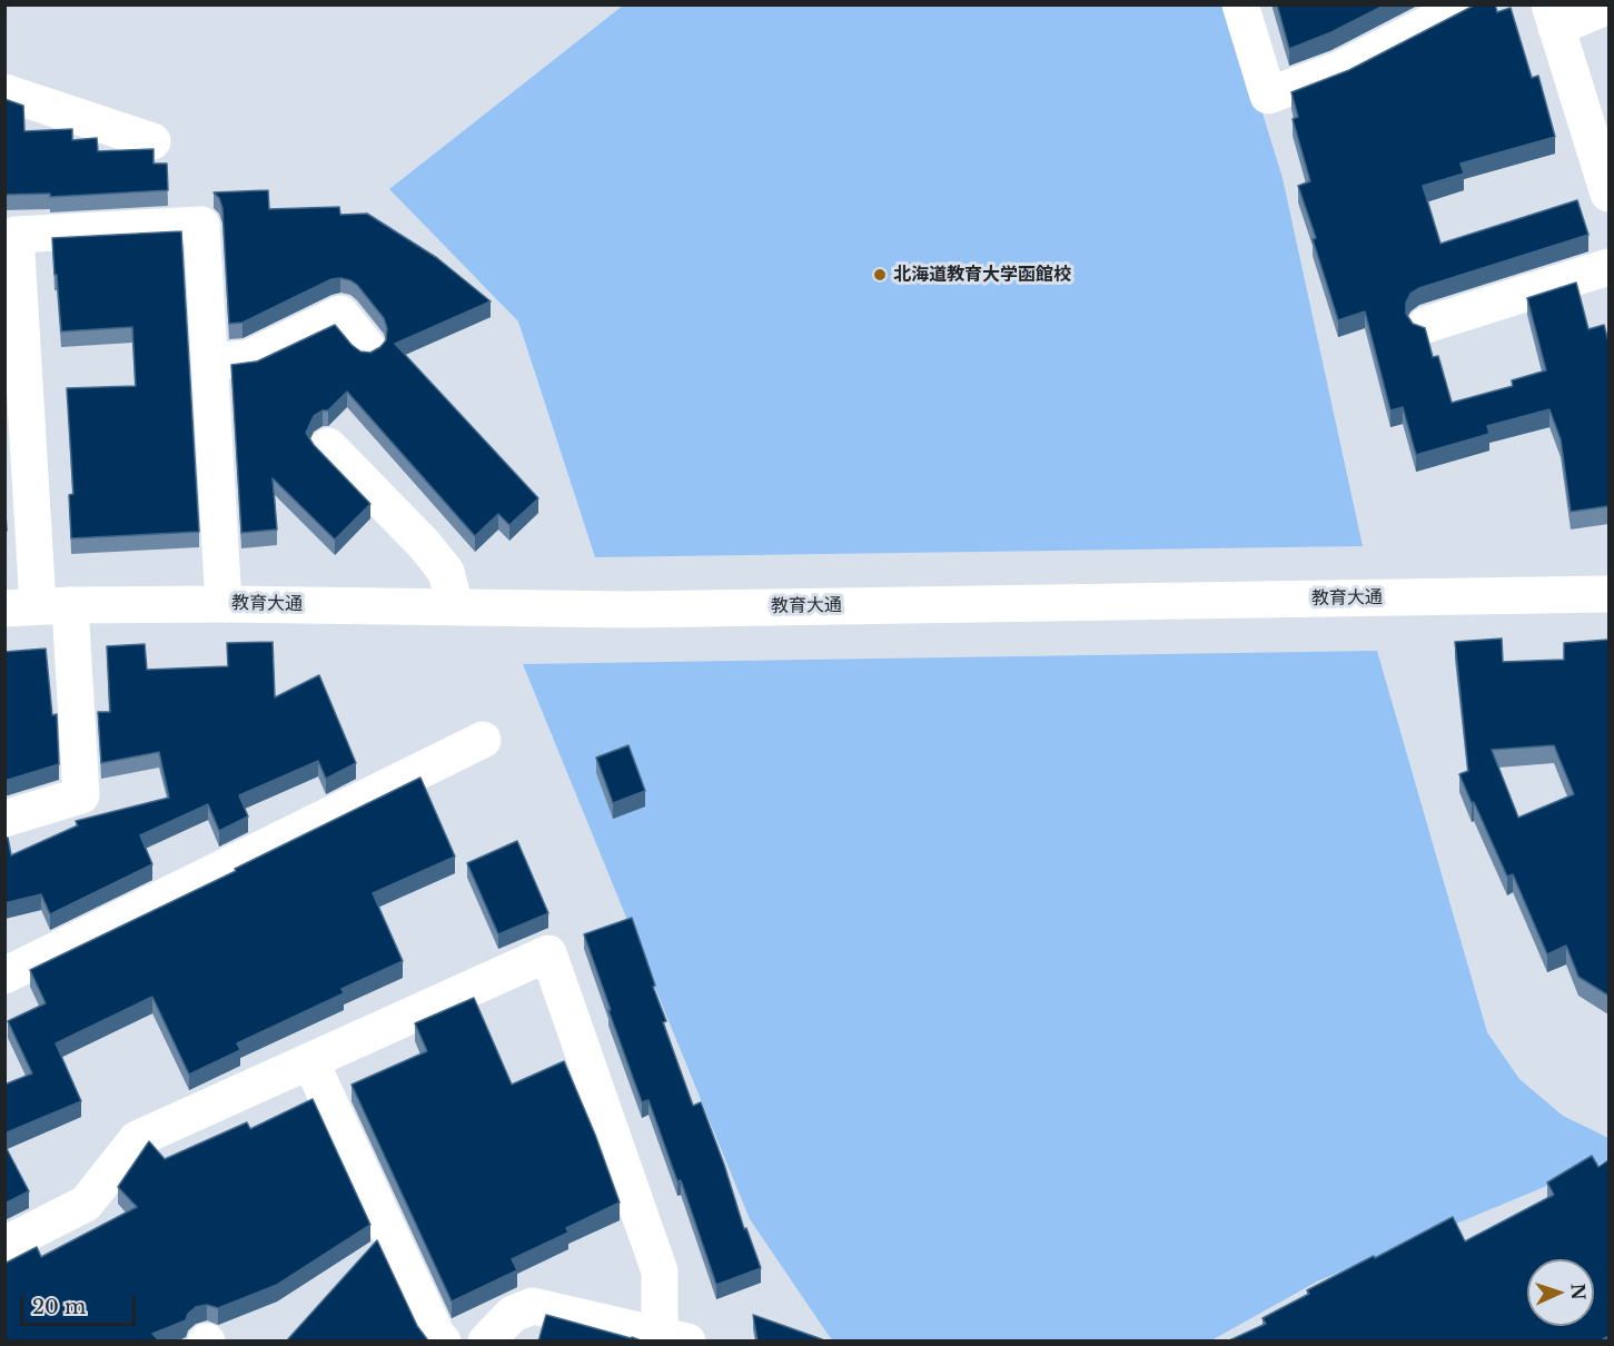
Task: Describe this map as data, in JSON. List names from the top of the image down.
{
  "streets": {
    "street": ["教育大通"]
  },
  "places": ["北海道教育大学函館校"],
  "scale_bar": "20 m",
  "north": "right"
}
